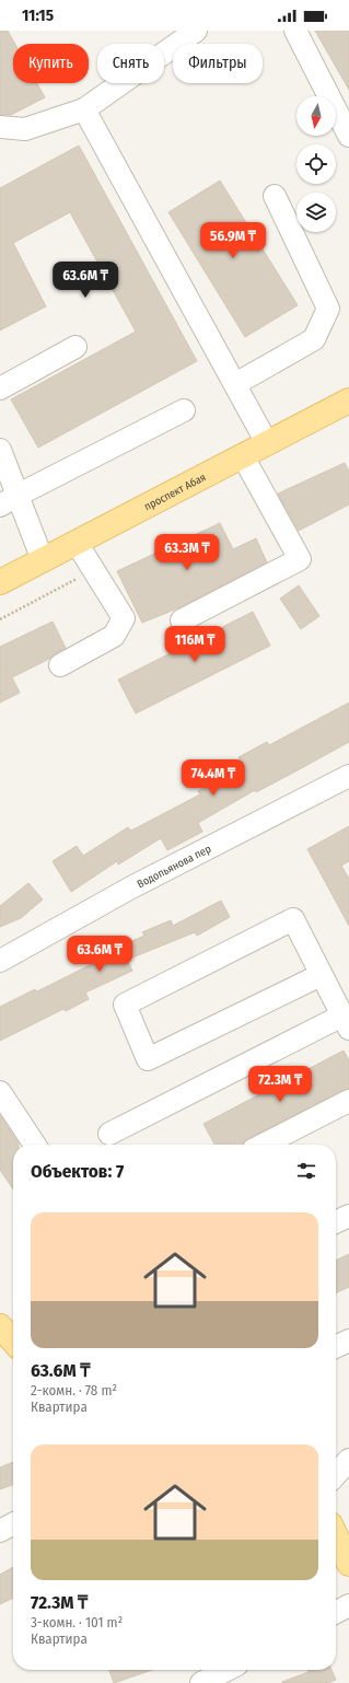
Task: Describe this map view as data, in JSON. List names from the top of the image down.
{
  "streets": {
    "main road": ["проспект Абая"],
    "street": ["Водопьянова пер"]
  },
  "north": "bottom",
  "page": {
    "status": "11:15",
    "chip": ["Купить", "Снять", "Фильтры"],
    "price": [
      "56.9M ₸",
      "63.6M ₸",
      "63.3M ₸",
      "116M ₸",
      "74.4M ₸",
      "63.6M ₸",
      "72.3M ₸"
    ],
    "heading": "Объектов: 7",
    "list": [
      {
        "name": "63.6M ₸",
        "note": "2-комн. · 78 m² · Квартира"
      },
      {
        "name": "72.3M ₸",
        "note": "3-комн. · 101 m² · Квартира"
      }
    ]
  }
}
